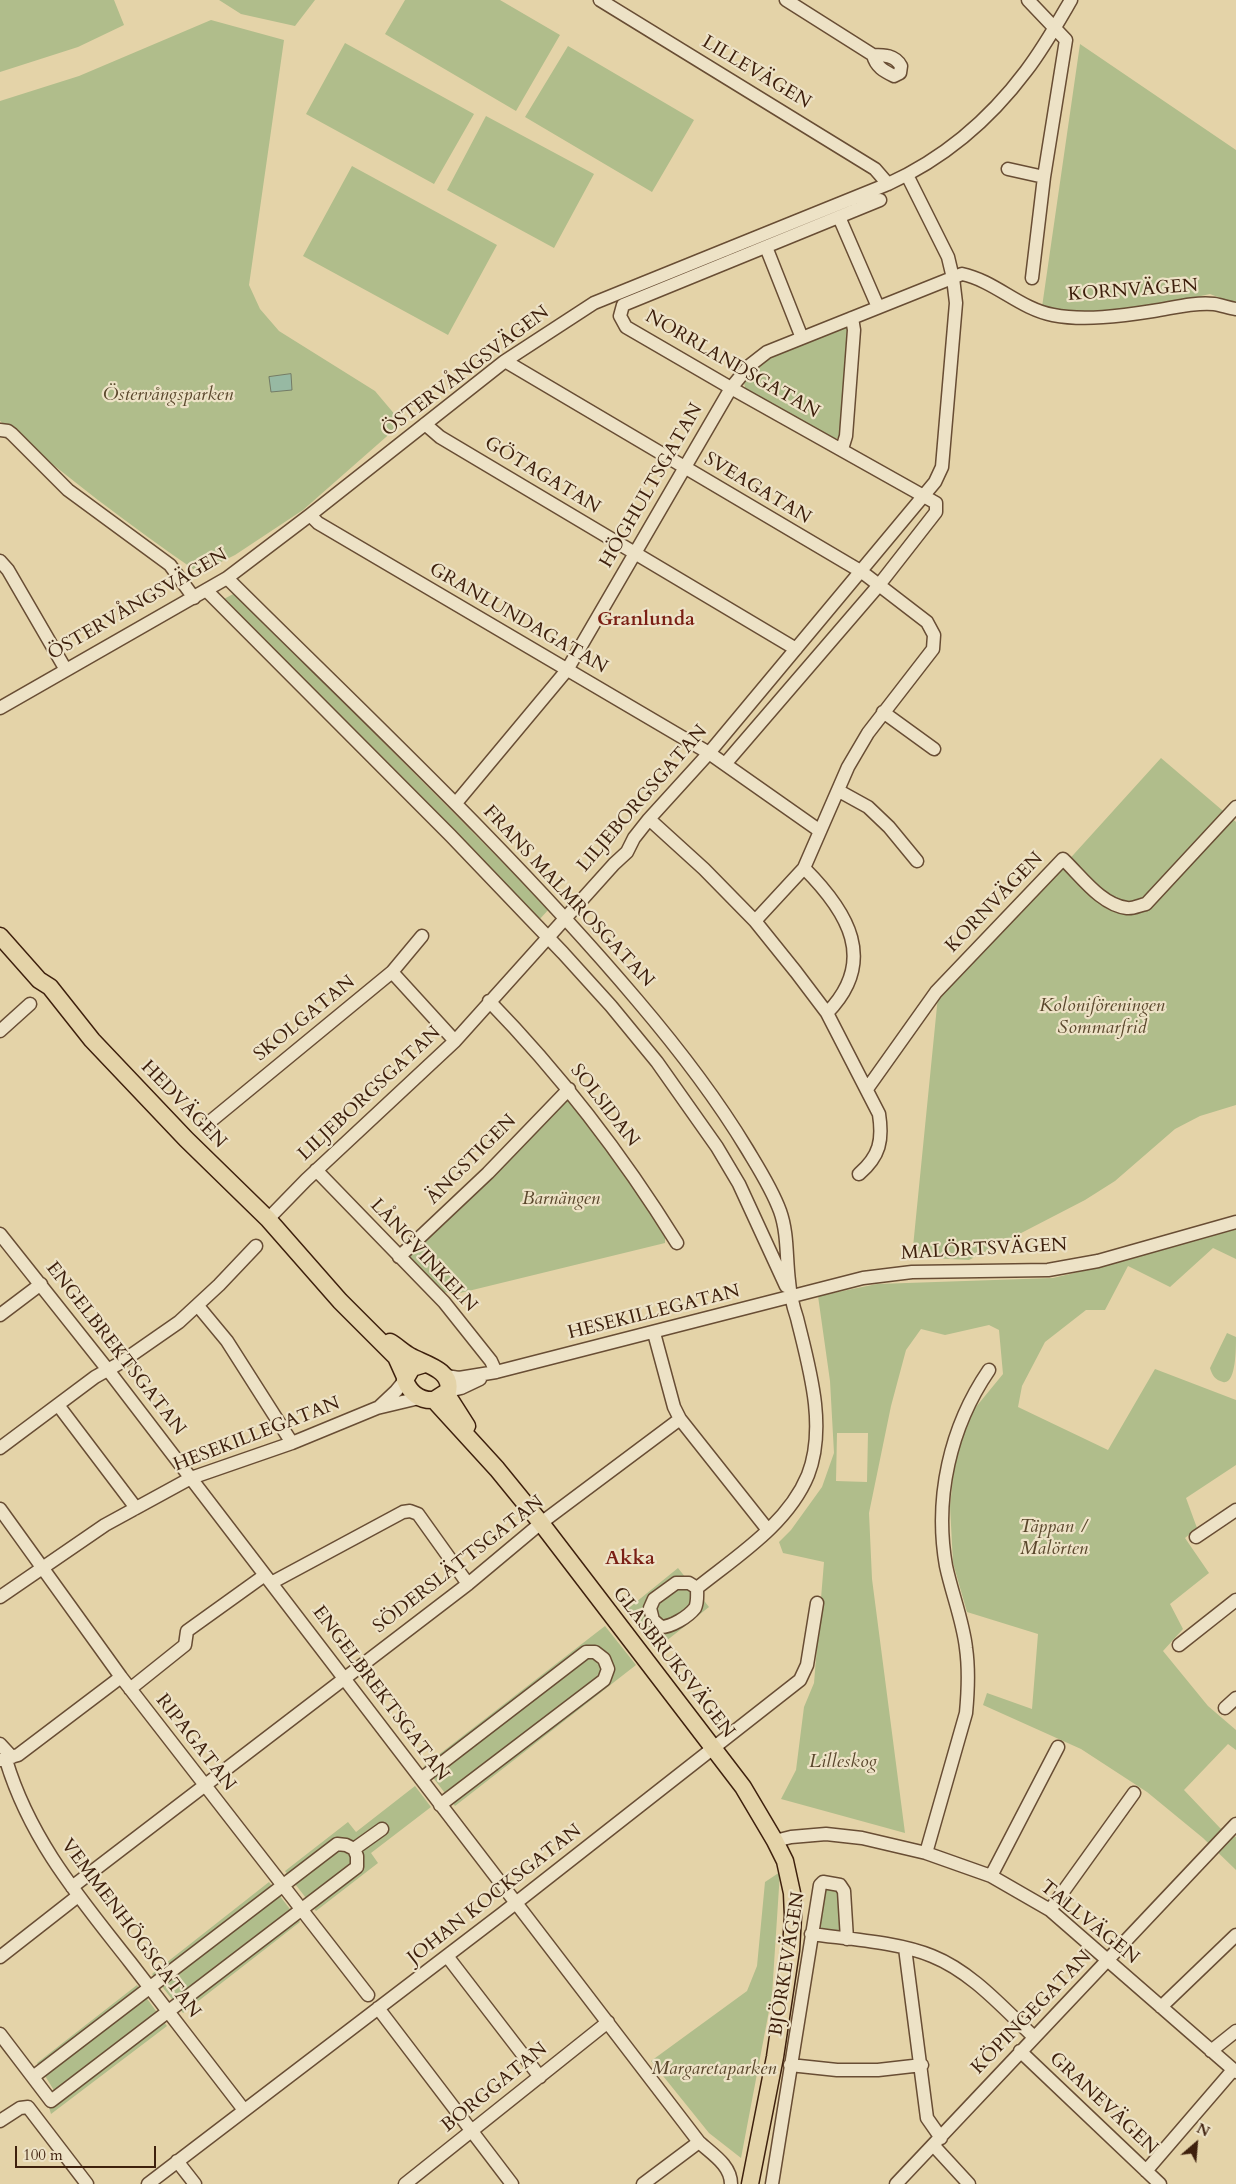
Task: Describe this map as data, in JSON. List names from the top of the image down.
{
  "streets": {
    "main road": ["HEDVÄGEN", "GLASBRUKSVÄGEN"],
    "street": [
      "LILLEVÄGEN",
      "KORNVÄGEN",
      "NORRLANDSGATAN",
      "ÖSTERVÅNGSVÄGEN",
      "GÖTAGATAN",
      "HÖGHULTSGATAN",
      "SVEAGATAN",
      "GRANLUNDAGATAN",
      "LILJEBORGSGATAN",
      "FRANS MALMROSGATAN",
      "SKOLGATAN",
      "SOLSIDAN",
      "ÄNGSTIGEN",
      "MALÖRTSVÄGEN",
      "LÅNGVINKELN",
      "HESEKILLEGATAN",
      "ENGELBREKTSGATAN",
      "SÖDERSLÄTTSGATAN",
      "RIPAGATAN",
      "JOHAN KOCKSGATAN",
      "TALLVÄGEN",
      "VEMMENHÖGSGATAN",
      "BJÖRKEVÄGEN",
      "KÖPINGEGATAN",
      "BORGGATAN",
      "GRANEVÄGEN"
    ]
  },
  "crossings": [
    ["LILLEVÄGEN", "ÖSTERVÅNGSVÄGEN"],
    ["KORNVÄGEN", "HÖGHULTSGATAN"],
    ["KORNVÄGEN", "LILJEBORGSGATAN"],
    ["NORRLANDSGATAN", "HÖGHULTSGATAN"],
    ["NORRLANDSGATAN", "LILJEBORGSGATAN"],
    ["ÖSTERVÅNGSVÄGEN", "GÖTAGATAN"],
    ["ÖSTERVÅNGSVÄGEN", "SVEAGATAN"],
    ["ÖSTERVÅNGSVÄGEN", "GRANLUNDAGATAN"],
    ["ÖSTERVÅNGSVÄGEN", "LILJEBORGSGATAN"],
    ["ÖSTERVÅNGSVÄGEN", "FRANS MALMROSGATAN"],
    ["GÖTAGATAN", "HÖGHULTSGATAN"],
    ["GÖTAGATAN", "LILJEBORGSGATAN"],
    ["HÖGHULTSGATAN", "SVEAGATAN"],
    ["HÖGHULTSGATAN", "GRANLUNDAGATAN"],
    ["HÖGHULTSGATAN", "LILJEBORGSGATAN"],
    ["HÖGHULTSGATAN", "FRANS MALMROSGATAN"],
    ["SVEAGATAN", "GRANLUNDAGATAN"],
    ["SVEAGATAN", "LILJEBORGSGATAN"],
    ["GRANLUNDAGATAN", "LILJEBORGSGATAN"],
    ["LILJEBORGSGATAN", "FRANS MALMROSGATAN"],
    ["LILJEBORGSGATAN", "HEDVÄGEN"],
    ["LILJEBORGSGATAN", "SOLSIDAN"],
    ["LILJEBORGSGATAN", "LÅNGVINKELN"],
    ["FRANS MALMROSGATAN", "MALÖRTSVÄGEN"],
    ["FRANS MALMROSGATAN", "HESEKILLEGATAN"],
    ["HEDVÄGEN", "HESEKILLEGATAN"],
    ["HEDVÄGEN", "GLASBRUKSVÄGEN"],
    ["SOLSIDAN", "ÄNGSTIGEN"],
    ["ÄNGSTIGEN", "LÅNGVINKELN"],
    ["MALÖRTSVÄGEN", "HESEKILLEGATAN"],
    ["LÅNGVINKELN", "HESEKILLEGATAN"],
    ["HESEKILLEGATAN", "ENGELBREKTSGATAN"],
    ["HESEKILLEGATAN", "GLASBRUKSVÄGEN"],
    ["HESEKILLEGATAN", "RIPAGATAN"],
    ["ENGELBREKTSGATAN", "SÖDERSLÄTTSGATAN"],
    ["ENGELBREKTSGATAN", "JOHAN KOCKSGATAN"],
    ["ENGELBREKTSGATAN", "BORGGATAN"],
    ["SÖDERSLÄTTSGATAN", "GLASBRUKSVÄGEN"],
    ["SÖDERSLÄTTSGATAN", "RIPAGATAN"],
    ["SÖDERSLÄTTSGATAN", "VEMMENHÖGSGATAN"],
    ["GLASBRUKSVÄGEN", "JOHAN KOCKSGATAN"],
    ["GLASBRUKSVÄGEN", "TALLVÄGEN"],
    ["JOHAN KOCKSGATAN", "VEMMENHÖGSGATAN"],
    ["TALLVÄGEN", "KÖPINGEGATAN"],
    ["KÖPINGEGATAN", "GRANEVÄGEN"]
  ],
  "districts": ["Granlunda", "Akka"],
  "parks": [
    "Östervångsparken",
    "Koloniföreningen Sommarfrid",
    "Barnängen",
    "Täppan / Malörten",
    "Lilleskog",
    "Margaretaparken"
  ],
  "scale_bar": "100 m",
  "north": "top right"
}
